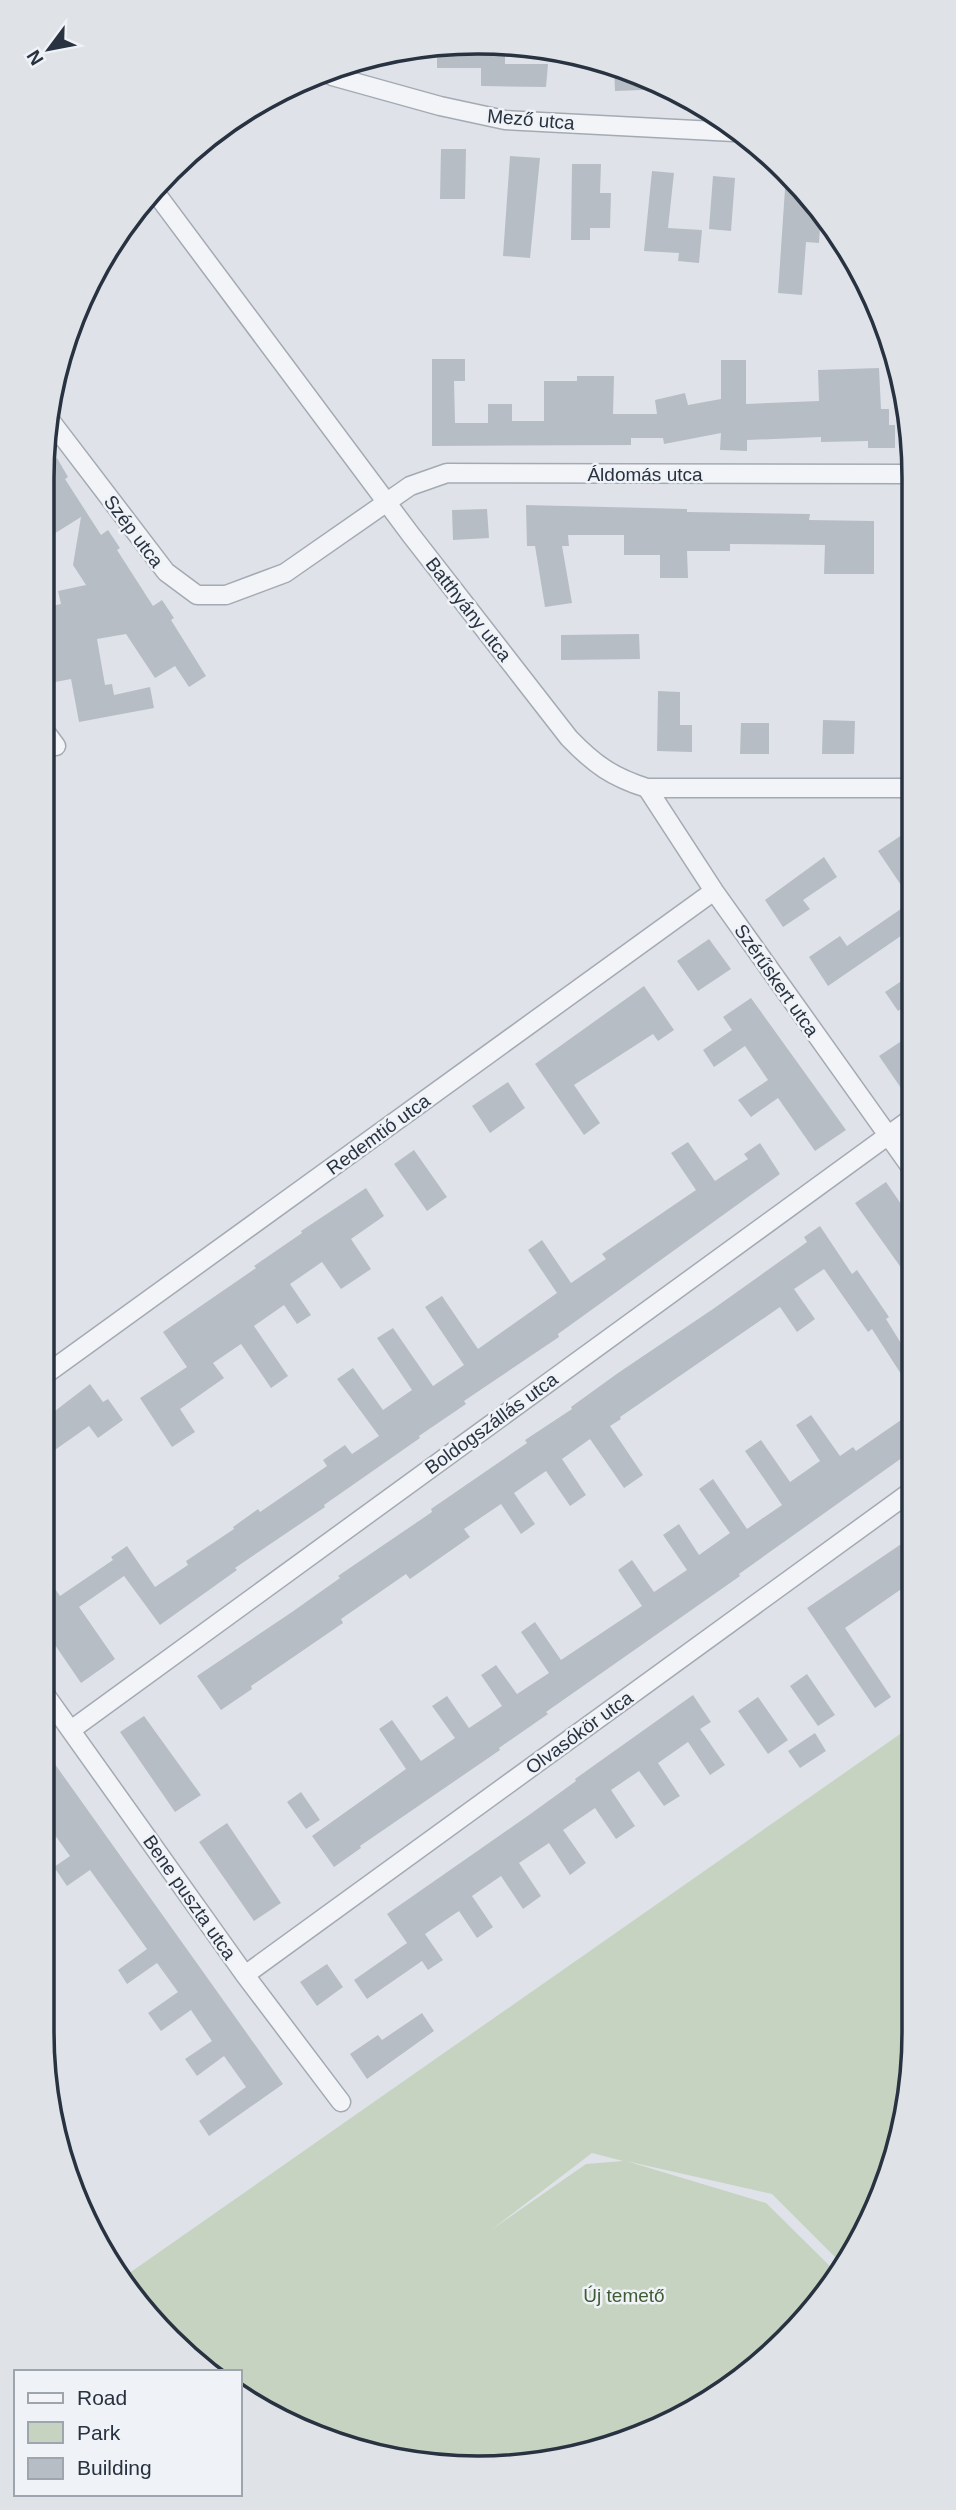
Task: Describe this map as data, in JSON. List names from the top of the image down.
{
  "streets": {
    "street": [
      "Mező utca",
      "Áldomás utca",
      "Szép utca",
      "Batthyány utca",
      "Szérűskert utca",
      "Redemtió utca",
      "Boldogszállás utca",
      "Olvasókör utca",
      "Bene puszta utca"
    ]
  },
  "crossings": [
    ["Áldomás utca", "Szép utca"],
    ["Áldomás utca", "Batthyány utca"],
    ["Szép utca", "Batthyány utca"],
    ["Batthyány utca", "Szérűskert utca"],
    ["Szérűskert utca", "Redemtió utca"],
    ["Szérűskert utca", "Boldogszállás utca"],
    ["Boldogszállás utca", "Bene puszta utca"],
    ["Olvasókör utca", "Bene puszta utca"]
  ],
  "parks": ["Új temető"],
  "legend": ["Road", "Park", "Building"],
  "north": "bottom left"
}
